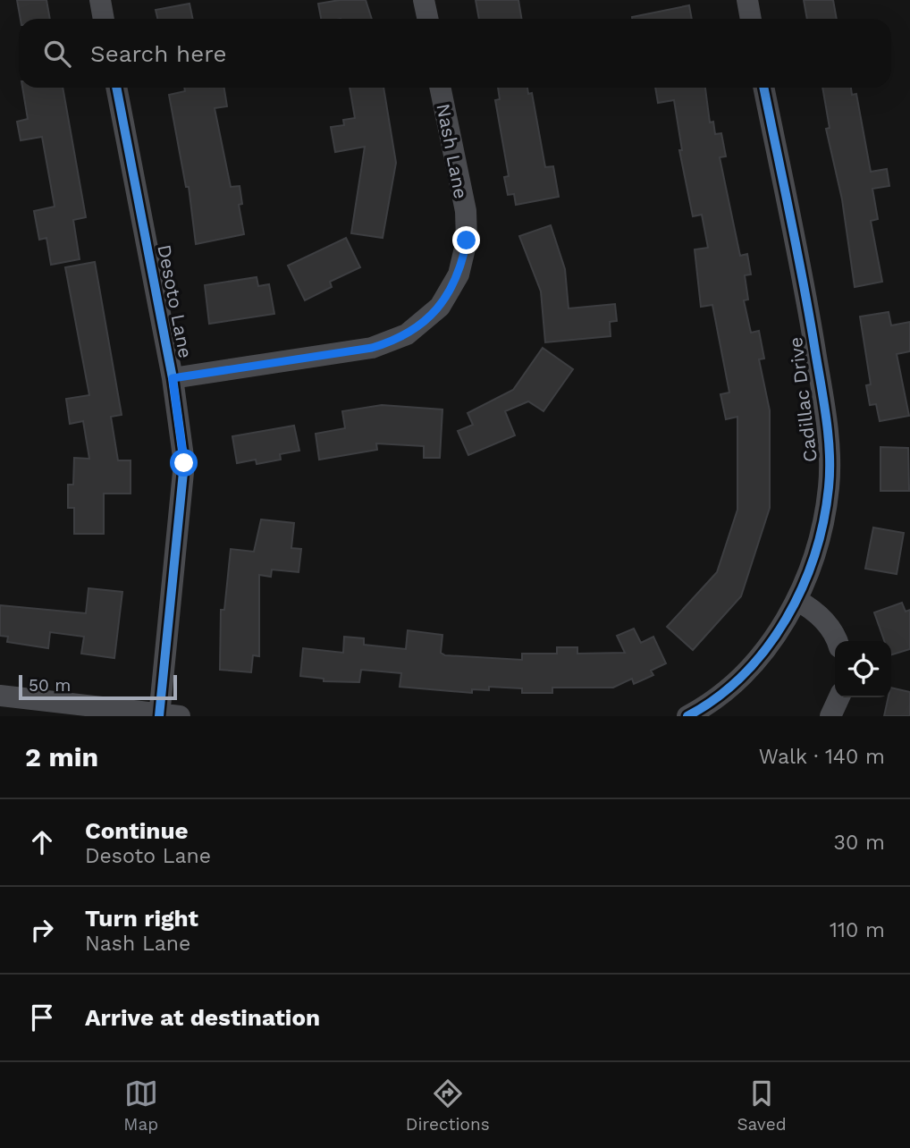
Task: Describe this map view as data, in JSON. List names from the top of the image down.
{
  "streets": {
    "street": ["Nash Lane", "Desoto Lane", "Cadillac Drive"]
  },
  "crossings": [
    ["Nash Lane", "Desoto Lane"]
  ],
  "scale_bar": "50 m",
  "page": {
    "search": "Search here",
    "scale": "50 m",
    "heading": ["2 min", "Walk · 140 m"],
    "list": [
      ["Continue", "Desoto Lane", "30 m"],
      ["Turn right", "Nash Lane", "110 m"],
      "Arrive at destination"
    ],
    "nav": ["Map", "Directions", "Saved"]
  }
}
